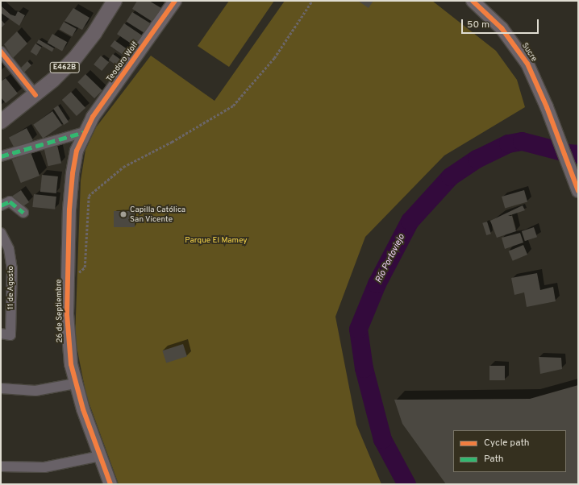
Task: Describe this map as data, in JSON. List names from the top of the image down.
{
  "streets": {
    "main road": ["E462B"],
    "street": [
      "Sucre",
      "Teodoro Wolf",
      "11 de Agosto",
      "26 de Septiembre"
    ]
  },
  "crossings": [
    ["Teodoro Wolf", "26 de Septiembre"]
  ],
  "water": ["Río Portoviejo"],
  "parks": ["Parque El Mamey"],
  "places": ["Capilla Católica San Vicente"],
  "legend": ["Cycle path", "Path"],
  "scale_bar": "50 m"
}
